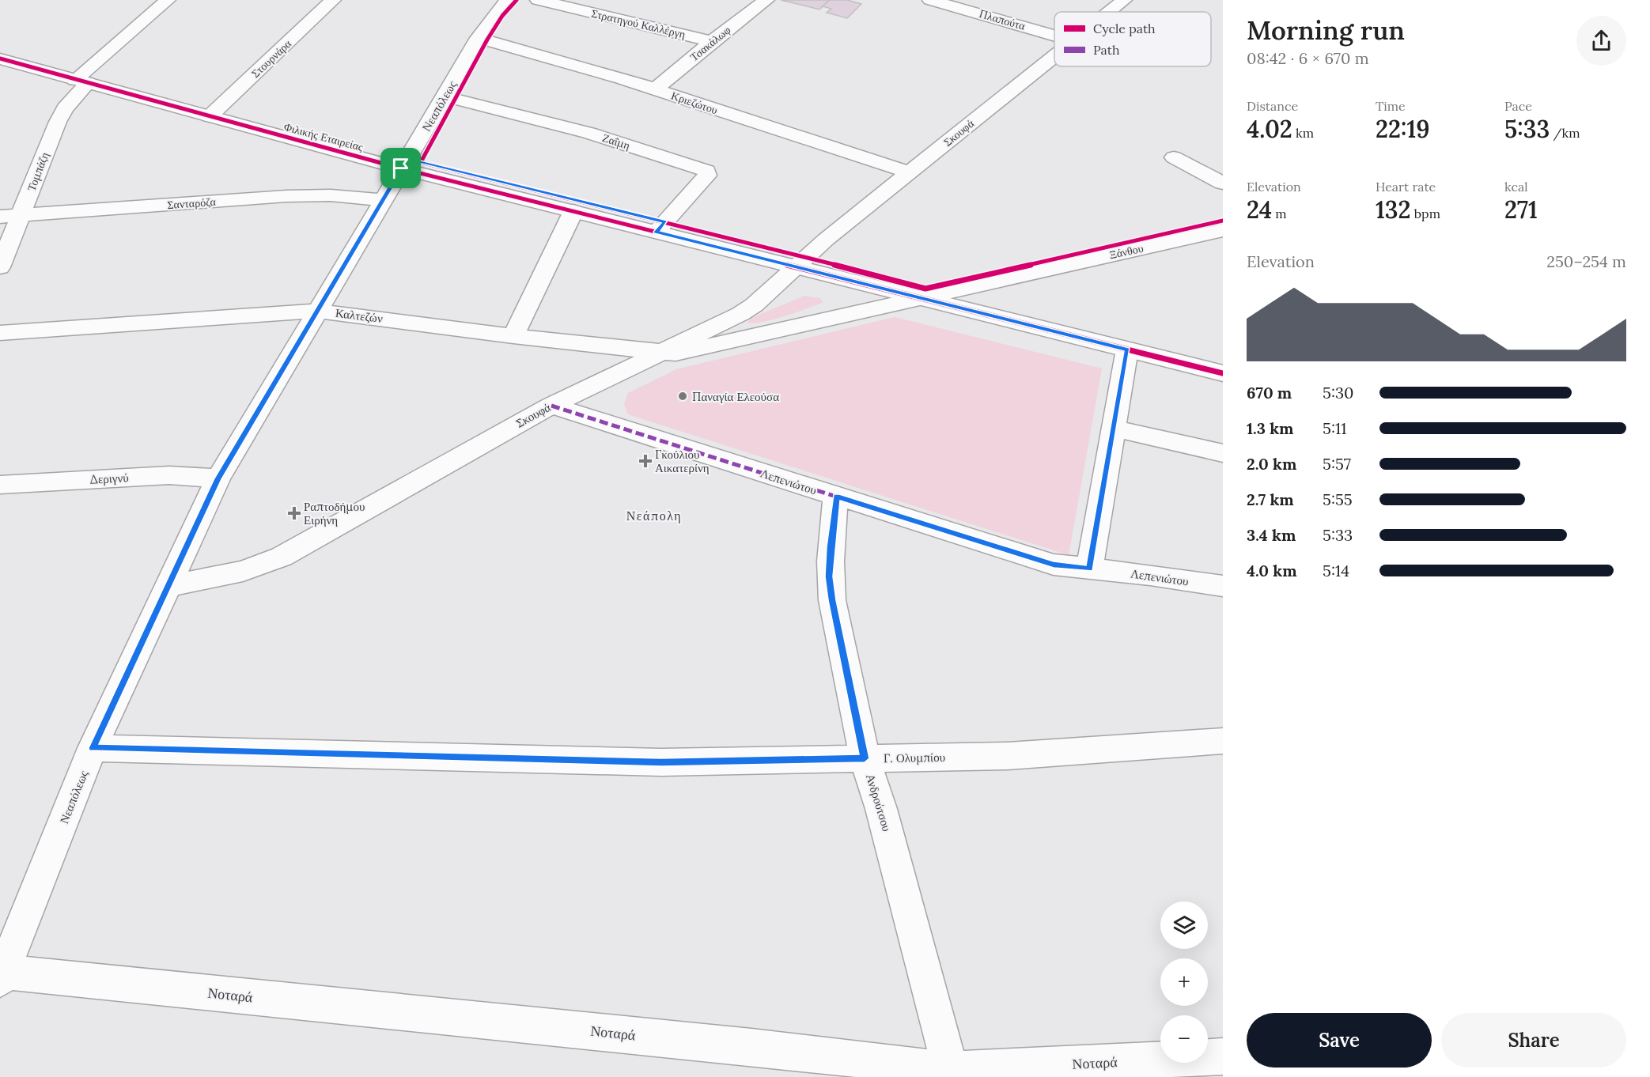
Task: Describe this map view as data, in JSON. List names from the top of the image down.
{
  "streets": {
    "street": [
      "Πλαπούτα",
      "Στρατηγού Καλλέργη",
      "Τσακάλωφ",
      "Στουρνάρα",
      "Κριεζώτου",
      "Νεαπόλεως",
      "Σκουφά",
      "Φιλικής Εταιρείας",
      "Ζαΐμη",
      "Τομπάζη",
      "Σανταρόζα",
      "Ξάνθου",
      "Καλτεζών",
      "Δεριγνύ",
      "Λεπενιώτου",
      "Γ. Ολυμπίου",
      "Ανδρούτσου",
      "Νοταρά"
    ]
  },
  "crossings": [
    ["Στρατηγού Καλλέργη", "Τσακάλωφ"],
    ["Τσακάλωφ", "Κριεζώτου"],
    ["Στουρνάρα", "Φιλικής Εταιρείας"],
    ["Κριεζώτου", "Νεαπόλεως"],
    ["Κριεζώτου", "Σκουφά"],
    ["Νεαπόλεως", "Σκουφά"],
    ["Νεαπόλεως", "Φιλικής Εταιρείας"],
    ["Νεαπόλεως", "Ζαΐμη"],
    ["Νεαπόλεως", "Σανταρόζα"],
    ["Νεαπόλεως", "Καλτεζών"],
    ["Νεαπόλεως", "Δεριγνύ"],
    ["Νεαπόλεως", "Γ. Ολυμπίου"],
    ["Νεαπόλεως", "Νοταρά"],
    ["Σκουφά", "Φιλικής Εταιρείας"],
    ["Σκουφά", "Ξάνθου"],
    ["Σκουφά", "Καλτεζών"],
    ["Σκουφά", "Λεπενιώτου"],
    ["Φιλικής Εταιρείας", "Ζαΐμη"],
    ["Φιλικής Εταιρείας", "Τομπάζη"],
    ["Φιλικής Εταιρείας", "Ξάνθου"],
    ["Τομπάζη", "Σανταρόζα"],
    ["Λεπενιώτου", "Ανδρούτσου"],
    ["Γ. Ολυμπίου", "Ανδρούτσου"],
    ["Ανδρούτσου", "Νοταρά"]
  ],
  "districts": ["Νεάπολη"],
  "places": {
    "other": ["Παναγία Ελεούσα"],
    "health": ["Γκούλιου Αικατερίνη", "Ραπτοδήμου Ειρήνη"]
  },
  "legend": ["Cycle path", "Path"],
  "page": {
    "heading": ["Morning run", "08:42 · 6 × 670 m"],
    "stats": [
      ["Distance", "4.02 km"],
      ["Time", "22:19"],
      ["Pace", "5:33 /km"],
      ["Elevation", "24 m"],
      ["Heart rate", "132 bpm"],
      ["kcal", "271"]
    ],
    "chart": ["Elevation", "250–254 m"],
    "list": [
      {
        "name": "670 m",
        "note": "5:30"
      },
      {
        "name": "1.3 km",
        "note": "5:11"
      },
      {
        "name": "2.0 km",
        "note": "5:57"
      },
      {
        "name": "2.7 km",
        "note": "5:55"
      },
      {
        "name": "3.4 km",
        "note": "5:33"
      },
      {
        "name": "4.0 km",
        "note": "5:14"
      }
    ],
    "map_buttons": ["+", "−"],
    "buttons": ["Save", "Share"]
  }
}
